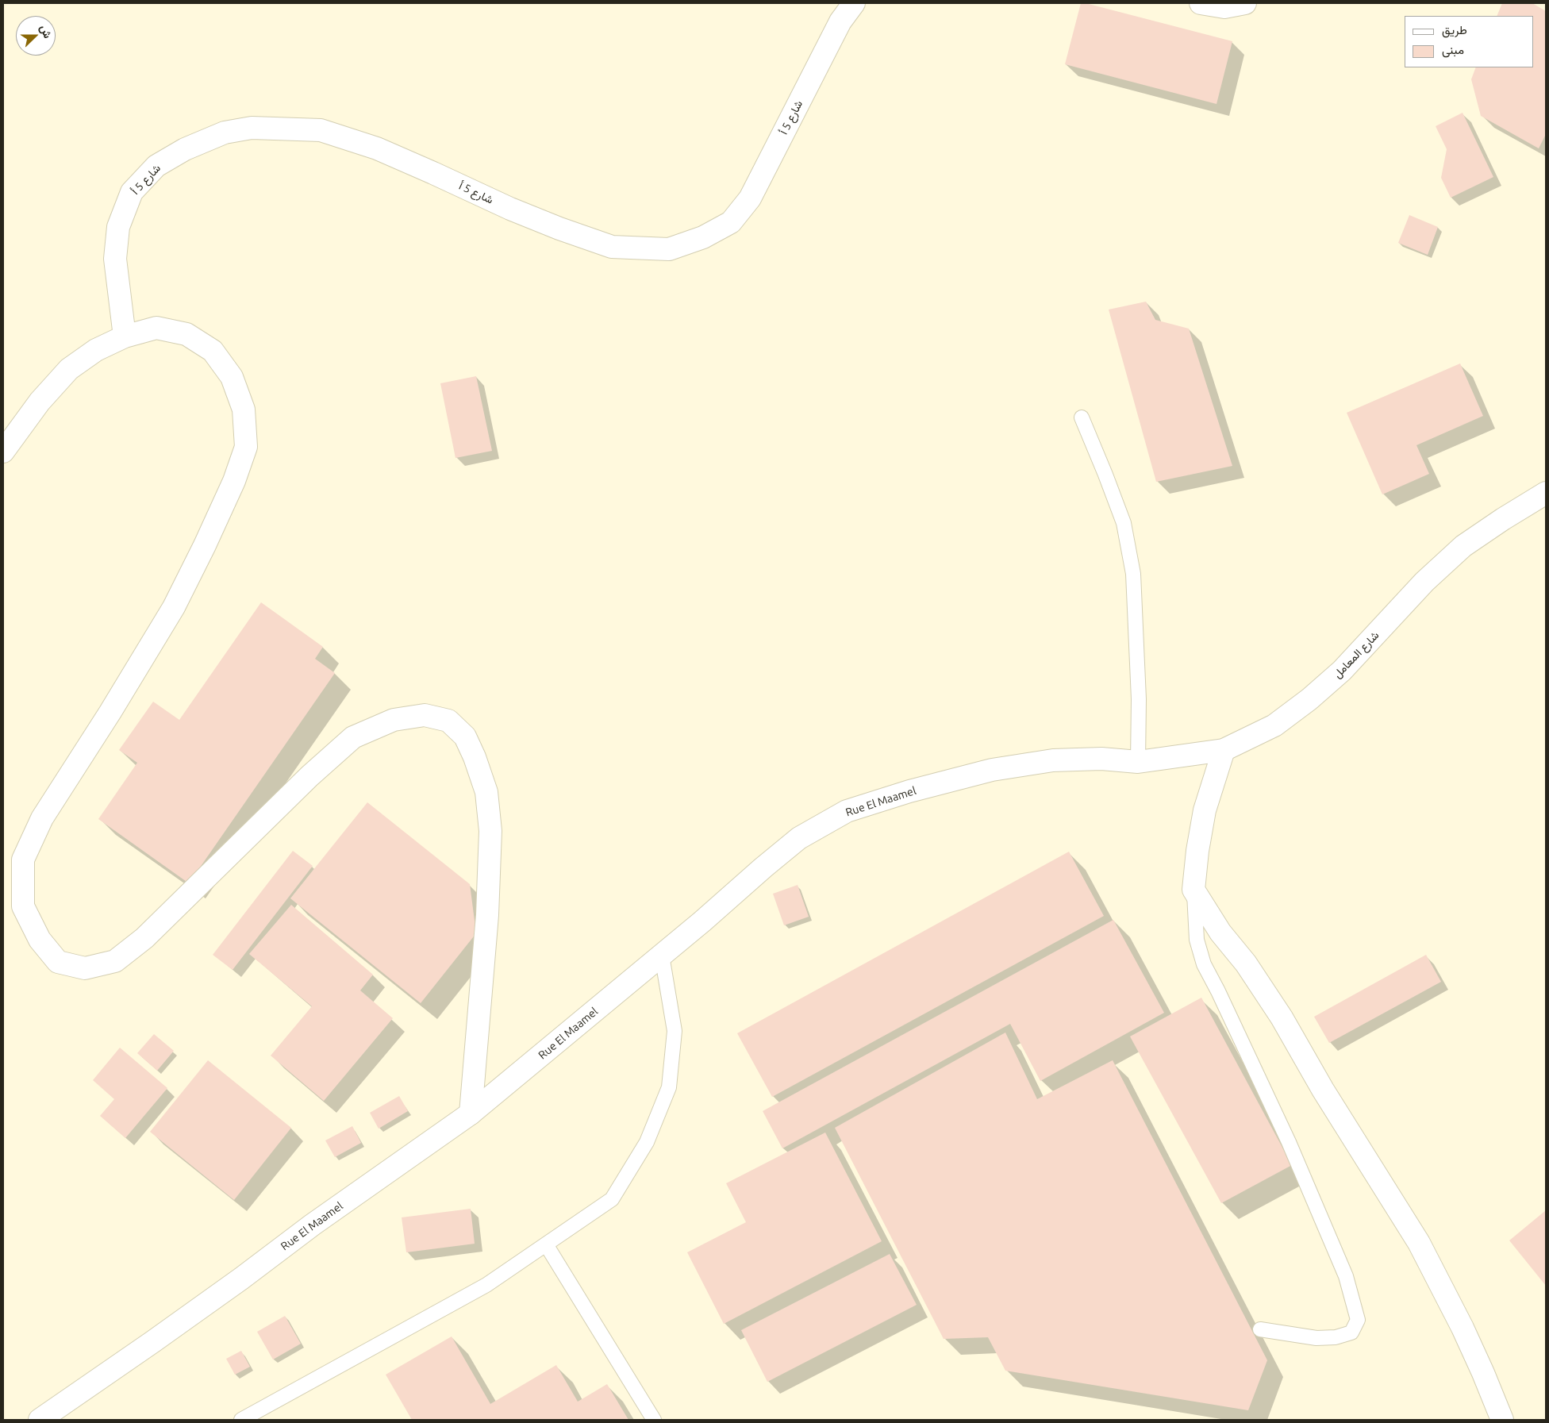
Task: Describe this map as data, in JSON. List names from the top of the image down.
{
  "streets": {
    "street": ["شارع 5 أ", "شارع المعامل", "Rue El Maamel"]
  },
  "crossings": [
    ["شارع المعامل", "Rue El Maamel"]
  ],
  "legend": ["طريق", "مبنى"],
  "north": "right"
}
